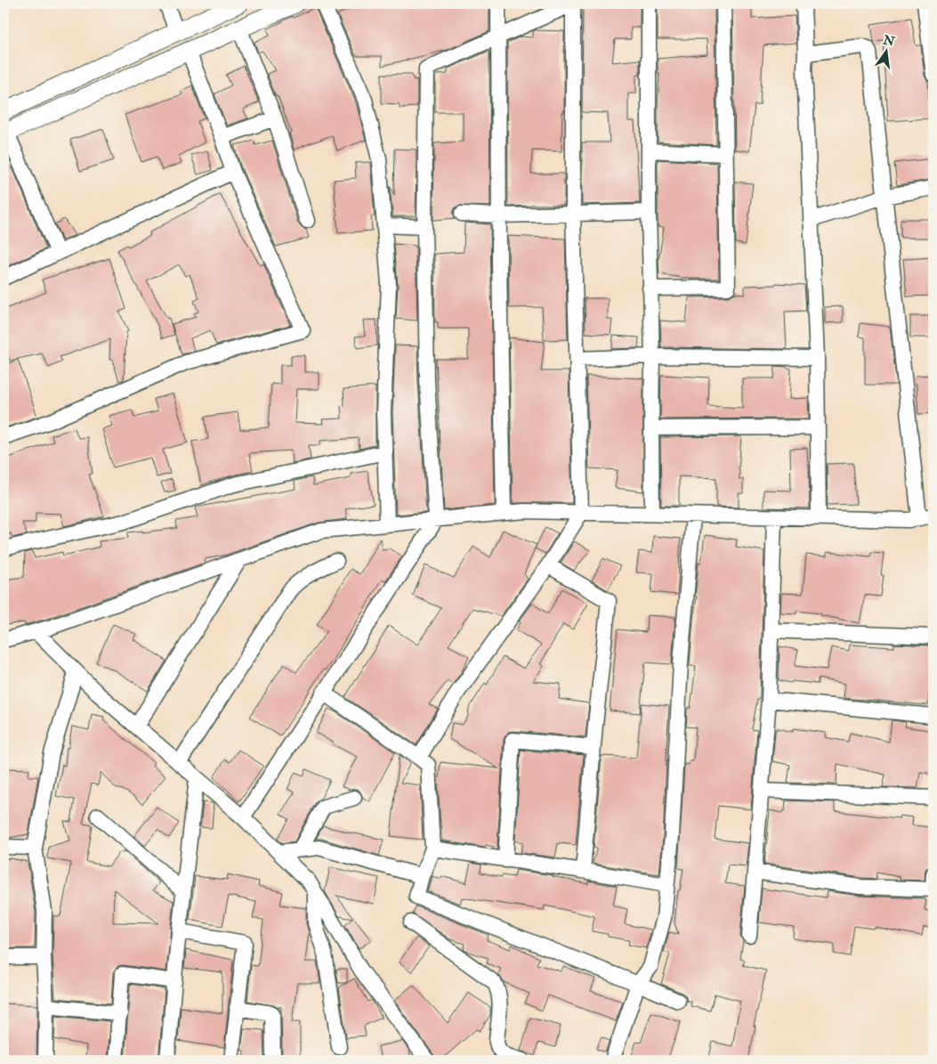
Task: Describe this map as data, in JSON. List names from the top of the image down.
{
  "north": "top"
}
